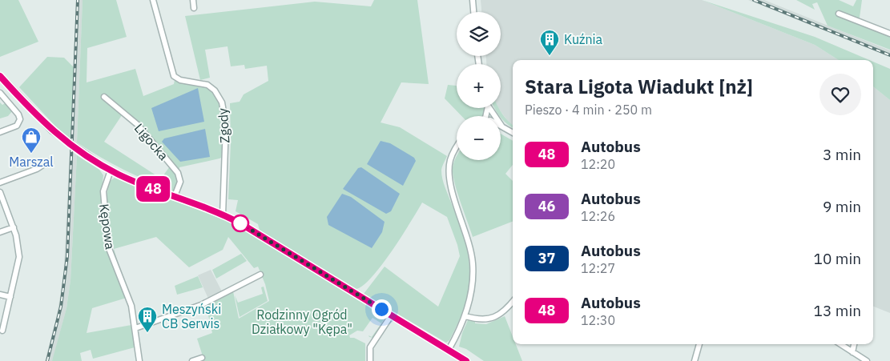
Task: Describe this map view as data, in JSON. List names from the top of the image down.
{
  "streets": {
    "street": ["Zgody", "Ligocka", "Kępowa"]
  },
  "parks": ["Rodzinny Ogród Działkowy \"Kępa\""],
  "places": {
    "building": ["Kuźnia", "Meszyński CB Serwis"],
    "shop": ["Marszal"]
  },
  "lines": ["bus line 48"],
  "page": {
    "on_map": "48",
    "map_buttons": ["+", "−"],
    "heading": ["Stara Ligota Wiadukt [nż]", "Pieszo · 4 min · 250 m"],
    "list": [
      {
        "mark": "48",
        "name": "Autobus",
        "note": "12:20",
        "value": "3 min"
      },
      {
        "mark": "46",
        "name": "Autobus",
        "note": "12:26",
        "value": "9 min"
      },
      {
        "mark": "37",
        "name": "Autobus",
        "note": "12:27",
        "value": "10 min"
      },
      {
        "mark": "48",
        "name": "Autobus",
        "note": "12:30",
        "value": "13 min"
      }
    ]
  }
}
